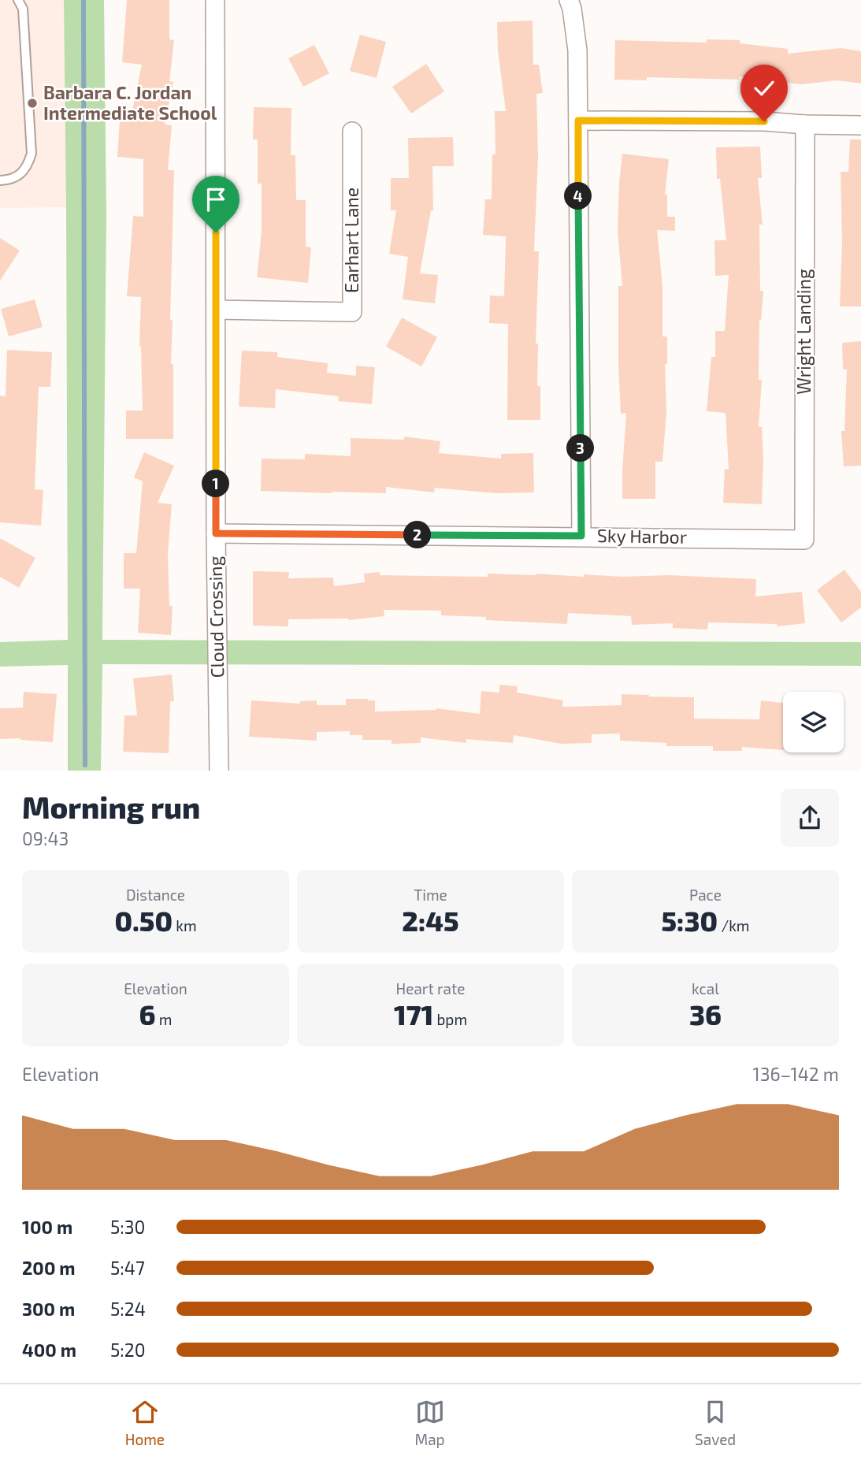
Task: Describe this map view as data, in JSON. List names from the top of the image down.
{
  "streets": {
    "street": [
      "Earhart Lane",
      "Wright Landing",
      "Sky Harbor",
      "Cloud Crossing"
    ]
  },
  "crossings": [
    ["Earhart Lane", "Cloud Crossing"],
    ["Wright Landing", "Sky Harbor"],
    ["Sky Harbor", "Cloud Crossing"]
  ],
  "places": ["Barbara C. Jordan Intermediate School"],
  "page": {
    "pins": [
      "4",
      "3",
      "1",
      "2"
    ],
    "heading": ["Morning run", "09:43"],
    "stats": [
      ["Distance", "0.50 km"],
      ["Time", "2:45"],
      ["Pace", "5:30 /km"],
      ["Elevation", "6 m"],
      ["Heart rate", "171 bpm"],
      ["kcal", "36"]
    ],
    "chart": ["Elevation", "136–142 m"],
    "list": [
      {
        "name": "100 m",
        "note": "5:30"
      },
      {
        "name": "200 m",
        "note": "5:47"
      },
      {
        "name": "300 m",
        "note": "5:24"
      },
      {
        "name": "400 m",
        "note": "5:20"
      }
    ],
    "tabs": ["Home", "Map", "Saved"]
  }
}
